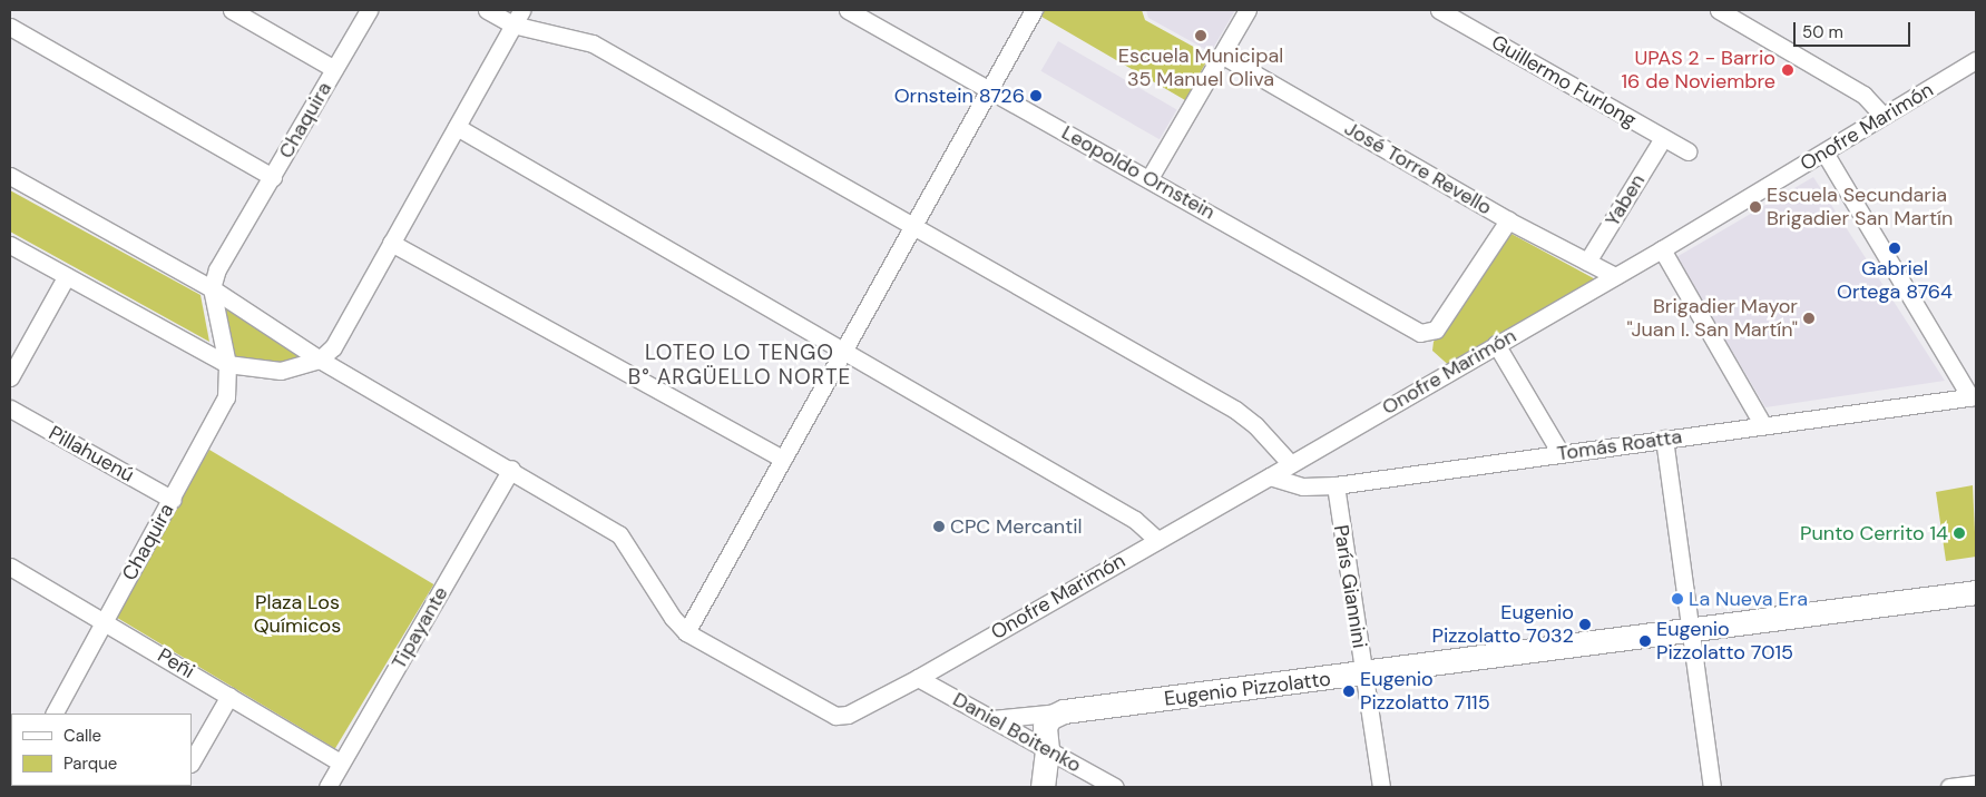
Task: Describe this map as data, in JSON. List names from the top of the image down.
{
  "streets": {
    "main road": ["Eugenio Pizzolatto"],
    "street": [
      "Guillermo Furlong",
      "Chaquira",
      "Onofre Marimón",
      "José Torre Revello",
      "Leopoldo Ornstein",
      "Yaben",
      "Tomás Roatta",
      "Pillahuenú",
      "París Giannini",
      "Tipayante",
      "Peñi",
      "Daniel Boitenko"
    ]
  },
  "crossings": [
    ["Guillermo Furlong", "Yaben"],
    ["Chaquira", "Pillahuenú"],
    ["Chaquira", "Peñi"],
    ["Onofre Marimón", "José Torre Revello"],
    ["Onofre Marimón", "Tomás Roatta"],
    ["Onofre Marimón", "Daniel Boitenko"],
    ["José Torre Revello", "Leopoldo Ornstein"],
    ["José Torre Revello", "Yaben"],
    ["Tomás Roatta", "París Giannini"],
    ["París Giannini", "Eugenio Pizzolatto"],
    ["Tipayante", "Peñi"]
  ],
  "districts": ["LOTEO LO TENGO B° ARGÜELLO NORTE"],
  "parks": ["Plaza Los Químicos"],
  "places": [
    "Escuela Municipal 35 Manuel Oliva",
    "UPAS 2 - Barrio 16 de Noviembre",
    "Ornstein 8726",
    "Escuela Secundaria Brigadier San Martín",
    "Gabriel Ortega 8764",
    "Brigadier Mayor \"Juan I. San Martín\"",
    "CPC Mercantil",
    "Punto Cerrito 14",
    "La Nueva Era",
    "Eugenio Pizzolatto 7032",
    "Eugenio Pizzolatto 7015",
    "Eugenio Pizzolatto 7115"
  ],
  "legend": ["Calle", "Parque"],
  "scale_bar": "50 m"
}
